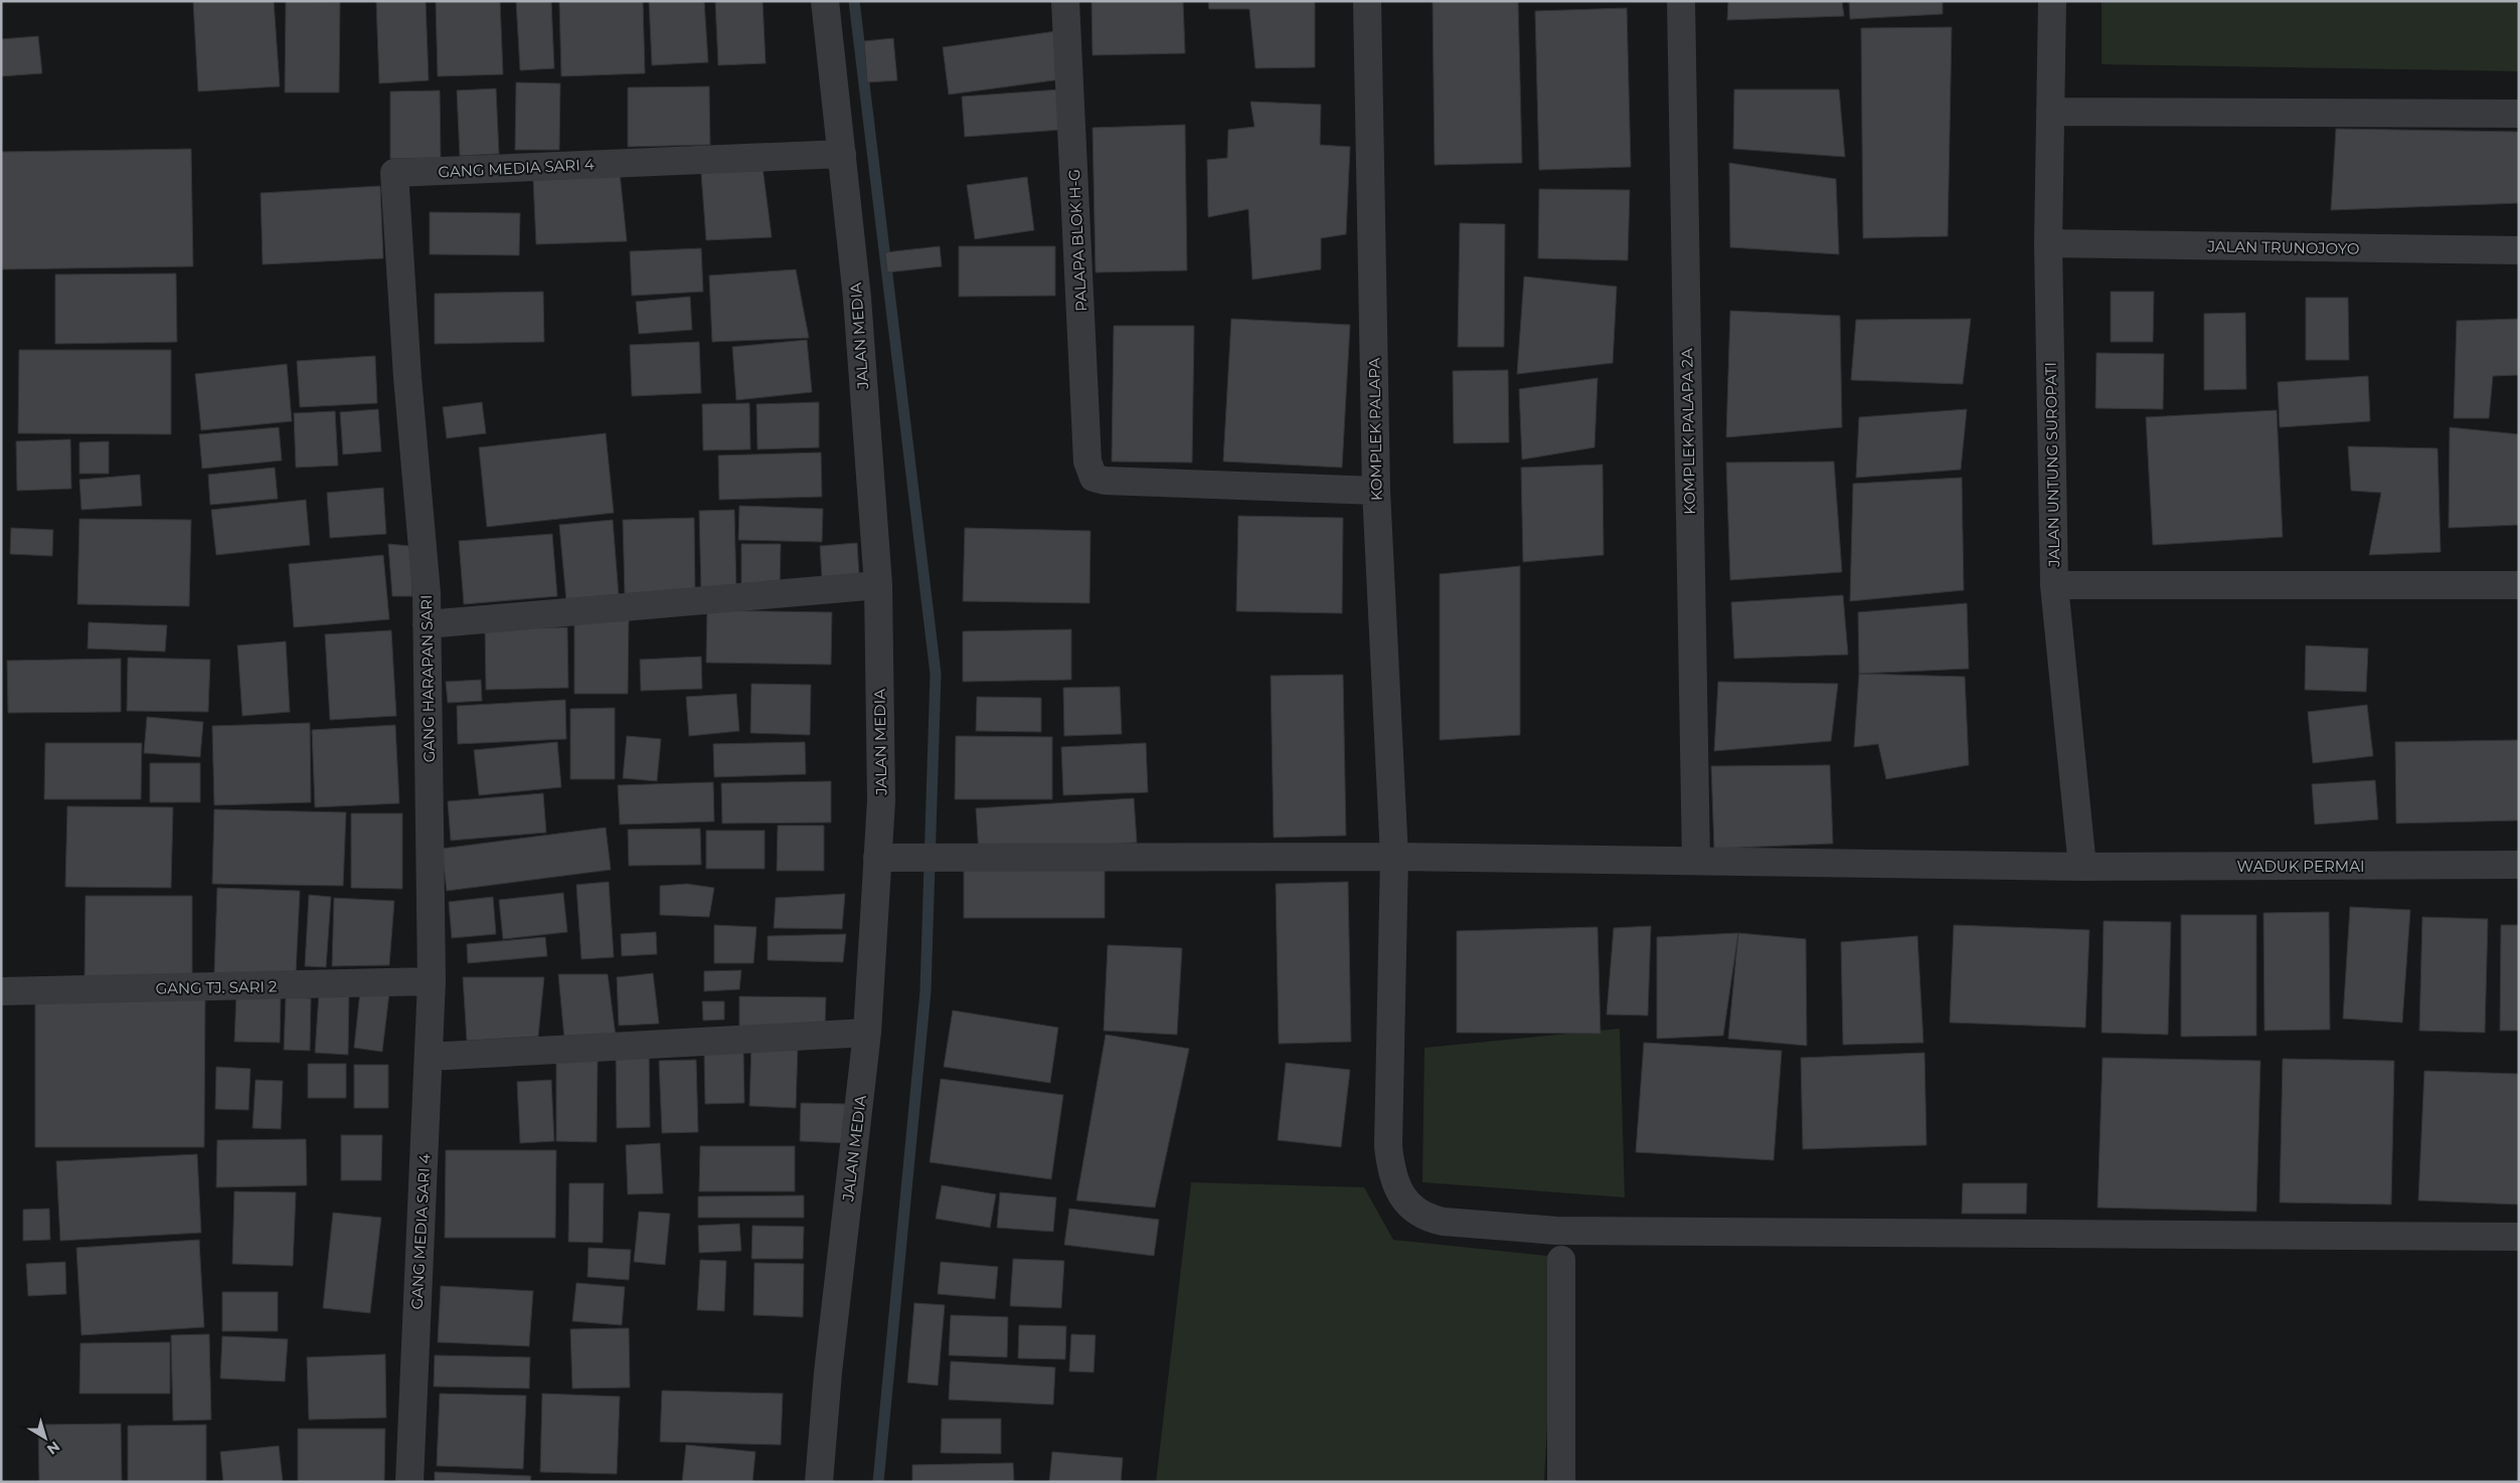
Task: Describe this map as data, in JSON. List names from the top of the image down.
{
  "streets": {
    "street": [
      "GANG MEDIA SARI 4",
      "PALAPA BLOK H-G",
      "JALAN TRUNOJOYO",
      "JALAN MEDIA",
      "KOMPLEK PALAPA",
      "KOMPLEK PALAPA 2A",
      "JALAN UNTUNG SUROPATI",
      "GANG HARAPAN SARI",
      "WADUK PERMAI",
      "GANG TJ. SARI 2"
    ]
  },
  "crossings": [
    ["GANG MEDIA SARI 4", "JALAN MEDIA"],
    ["GANG MEDIA SARI 4", "GANG HARAPAN SARI"],
    ["GANG MEDIA SARI 4", "GANG TJ. SARI 2"],
    ["PALAPA BLOK H-G", "KOMPLEK PALAPA"],
    ["JALAN TRUNOJOYO", "JALAN UNTUNG SUROPATI"],
    ["JALAN MEDIA", "WADUK PERMAI"],
    ["KOMPLEK PALAPA", "WADUK PERMAI"],
    ["KOMPLEK PALAPA 2A", "WADUK PERMAI"],
    ["GANG HARAPAN SARI", "GANG TJ. SARI 2"]
  ],
  "north": "bottom right"
}
